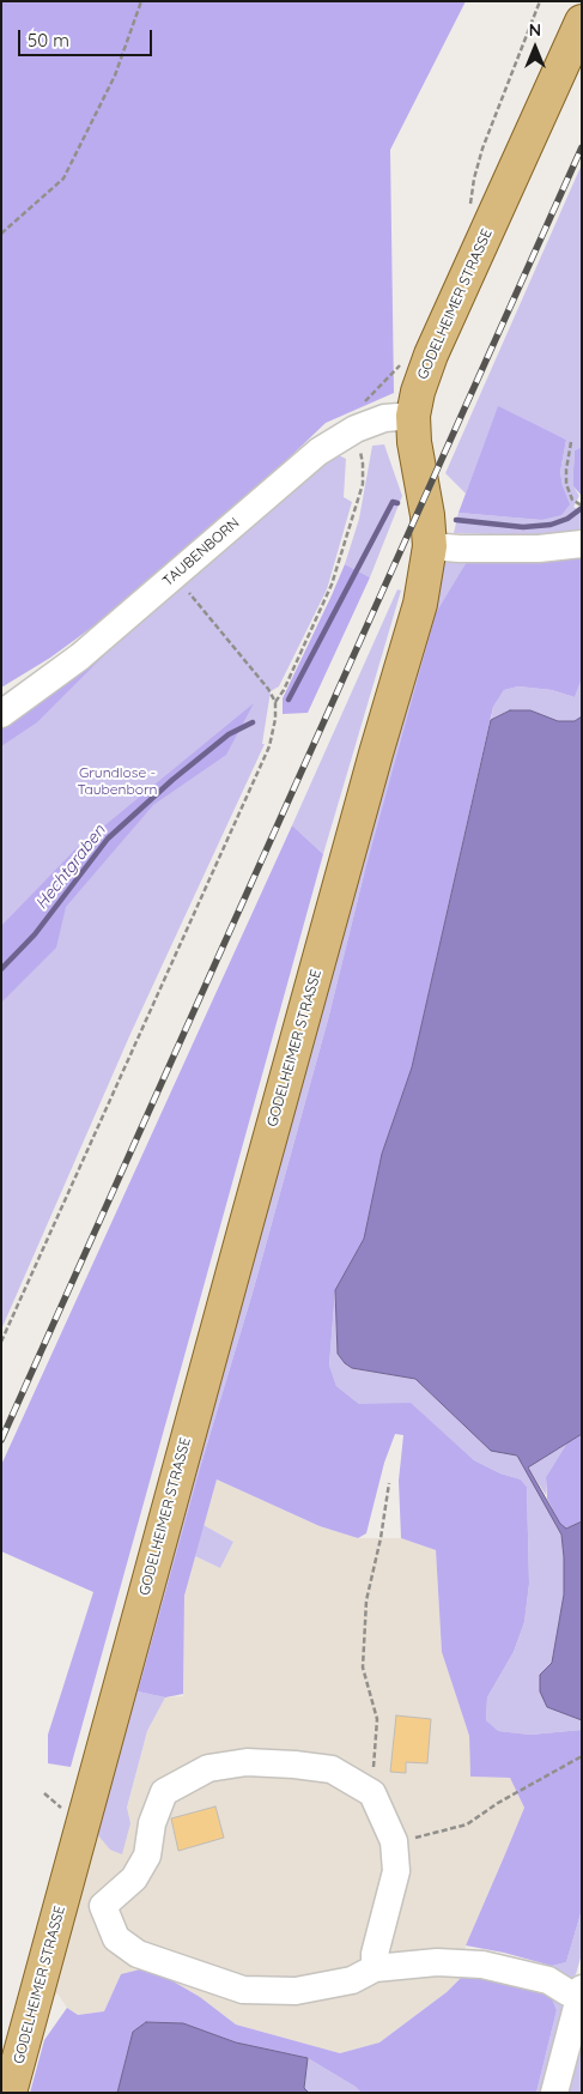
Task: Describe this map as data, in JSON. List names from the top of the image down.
{
  "streets": {
    "main road": ["GODELHEIMER STRASSE"],
    "lane": ["TAUBENBORN"]
  },
  "crossings": [
    ["GODELHEIMER STRASSE", "TAUBENBORN"]
  ],
  "water": ["Hechtgraben"],
  "parks": ["Grundlose - Taubenborn"],
  "scale_bar": "50 m",
  "north": "top"
}
